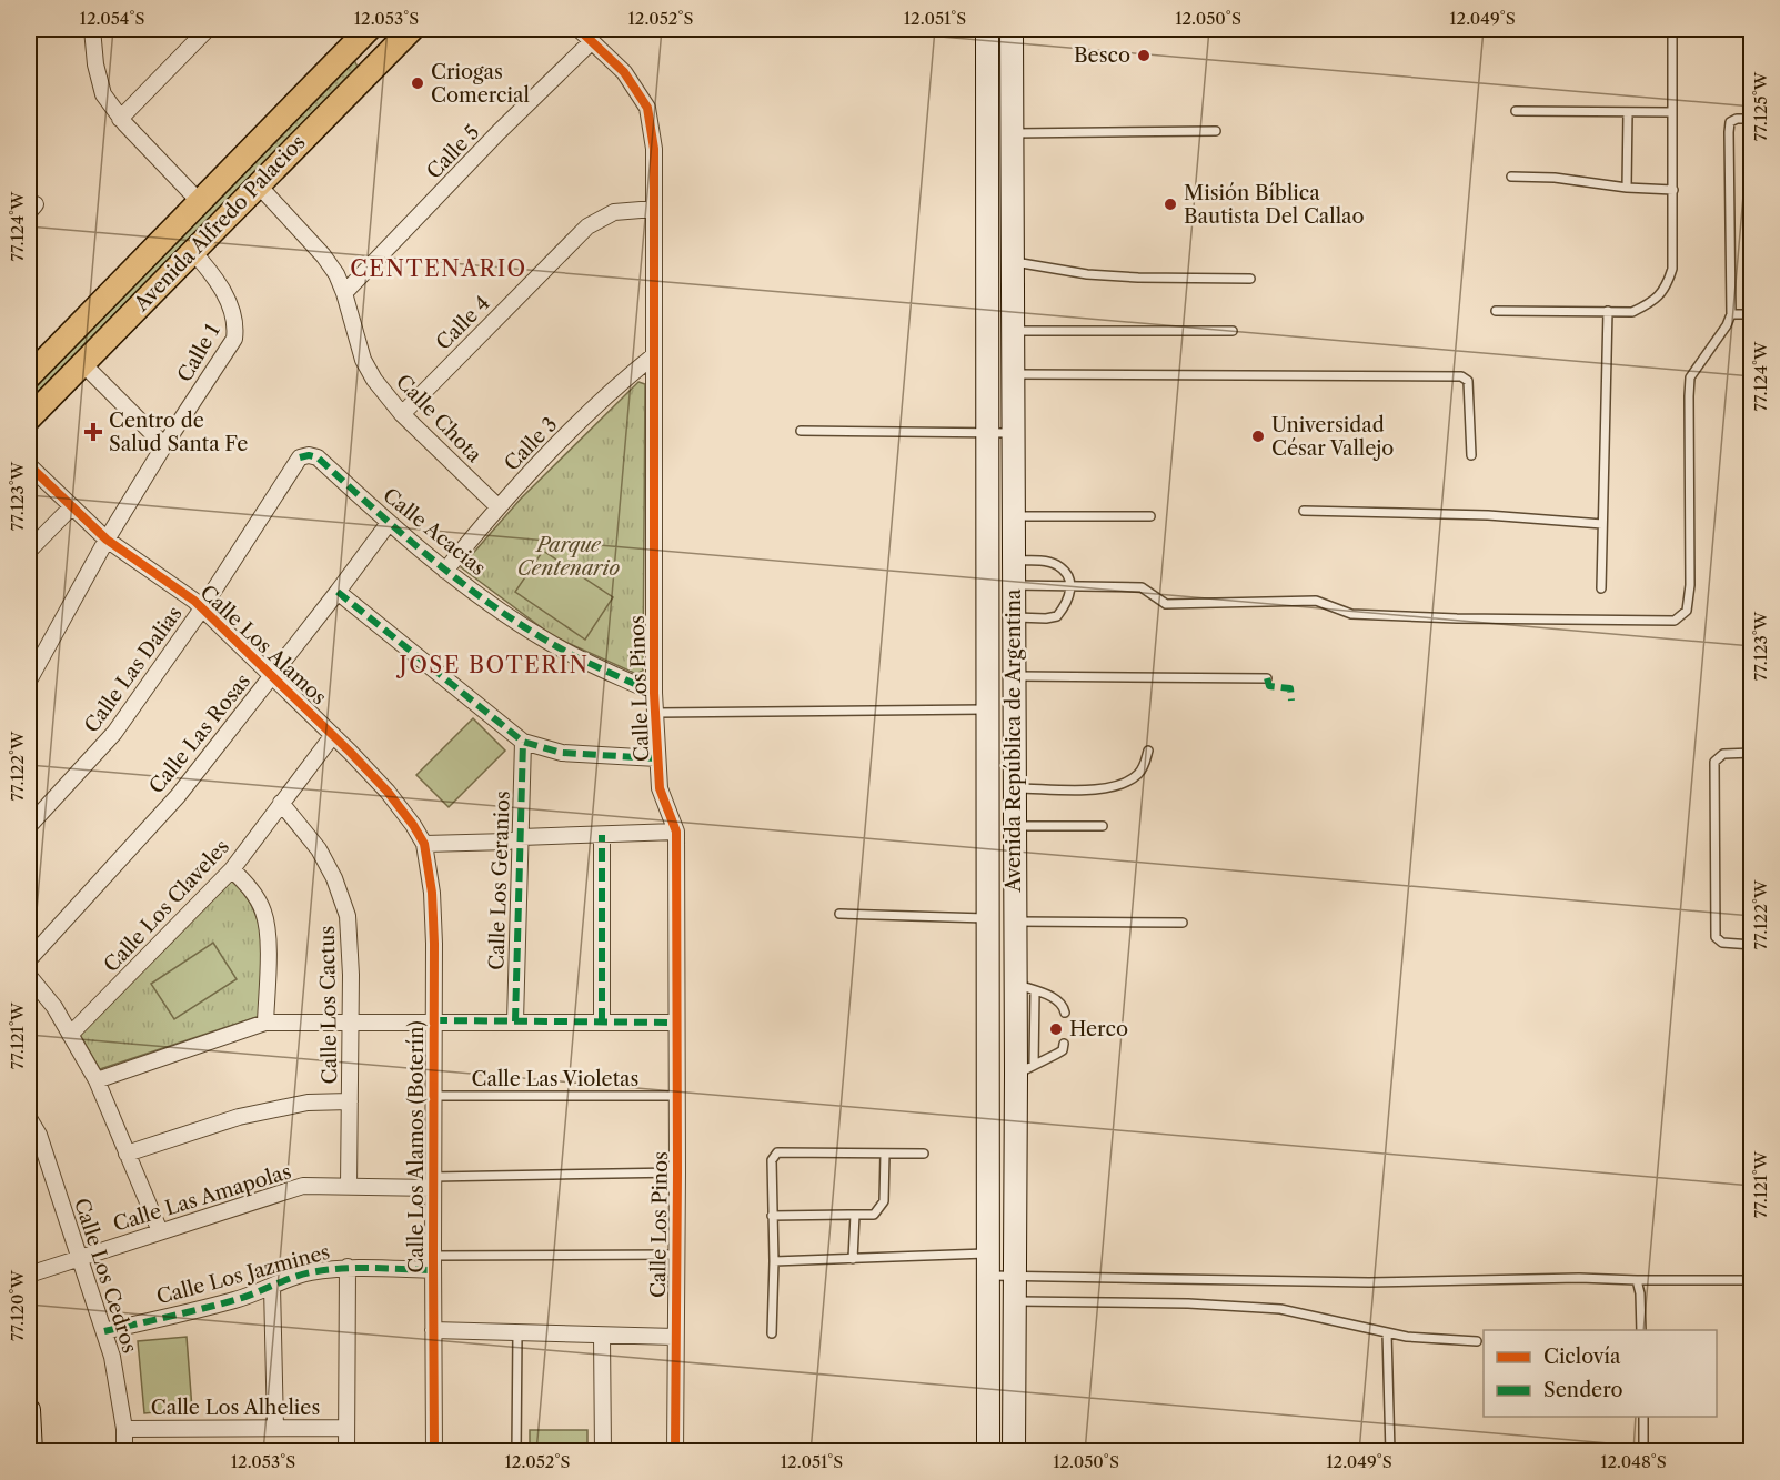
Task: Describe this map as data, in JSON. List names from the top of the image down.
{
  "streets": {
    "main road": ["Avenida Alfredo Palacios", "Avenida República de Argentina"],
    "street": [
      "Calle 5",
      "Calle 4",
      "Calle 1",
      "Calle Chota",
      "Calle 3",
      "Calle Acacias",
      "Calle Los Alamos",
      "Calle Las Dalias",
      "Calle Los Pinos",
      "Calle Las Rosas",
      "Calle Los Geranios",
      "Calle Los Claveles",
      "Calle Los Cactus",
      "Calle Los Alamos (Boterín)",
      "Calle Las Amapolas",
      "Calle Los Jazmines",
      "Calle Los Cedros",
      "Calle Los Alhelies"
    ],
    "lane": ["Calle Las Violetas"]
  },
  "crossings": [
    ["Calle 5", "Calle Chota"],
    ["Calle 5", "Calle Los Pinos"],
    ["Avenida Alfredo Palacios", "Calle 1"],
    ["Avenida Alfredo Palacios", "Calle Chota"],
    ["Calle 4", "Calle Chota"],
    ["Calle 4", "Calle Los Pinos"],
    ["Calle 1", "Calle Los Alamos"],
    ["Calle Chota", "Calle 3"],
    ["Calle 3", "Calle Acacias"],
    ["Calle 3", "Calle Los Pinos"],
    ["Calle Acacias", "Calle Las Dalias"],
    ["Calle Acacias", "Calle Los Pinos"],
    ["Calle Acacias", "Calle Las Rosas"],
    ["Calle Los Alamos", "Calle Las Dalias"],
    ["Calle Los Alamos", "Calle Las Rosas"],
    ["Calle Los Alamos", "Calle Los Claveles"],
    ["Calle Los Alamos", "Calle Los Alamos (Boterín)"],
    ["Calle Los Pinos", "Calle Las Violetas"],
    ["Calle Los Pinos", "Calle Las Amapolas"],
    ["Calle Los Pinos", "Calle Los Jazmines"],
    ["Calle Los Claveles", "Calle Los Cactus"],
    ["Calle Los Cactus", "Calle Las Amapolas"],
    ["Calle Las Violetas", "Calle Los Alamos (Boterín)"],
    ["Calle Los Alamos (Boterín)", "Calle Las Amapolas"],
    ["Calle Los Alamos (Boterín)", "Calle Los Jazmines"],
    ["Calle Las Amapolas", "Calle Los Cedros"],
    ["Calle Los Jazmines", "Calle Los Cedros"],
    ["Calle Los Cedros", "Calle Los Alhelies"]
  ],
  "districts": ["CENTENARIO", "JOSE BOTERIN"],
  "parks": ["Parque Centenario"],
  "places": {
    "other": [
      "Besco",
      "Criogas Comercial",
      "Misión Bíblica Bautista Del Callao",
      "Universidad César Vallejo",
      "Herco"
    ],
    "health": ["Centro de Salud Santa Fe"]
  },
  "legend": ["Ciclovía", "Sendero"],
  "coordinates": [
    "12.054°S",
    "12.053°S",
    "12.052°S",
    "12.051°S",
    "12.050°S",
    "12.049°S",
    "77.125°W",
    "77.124°W",
    "77.123°W",
    "77.122°W",
    "77.121°W",
    "77.120°W",
    "12.048°S"
  ]
}
